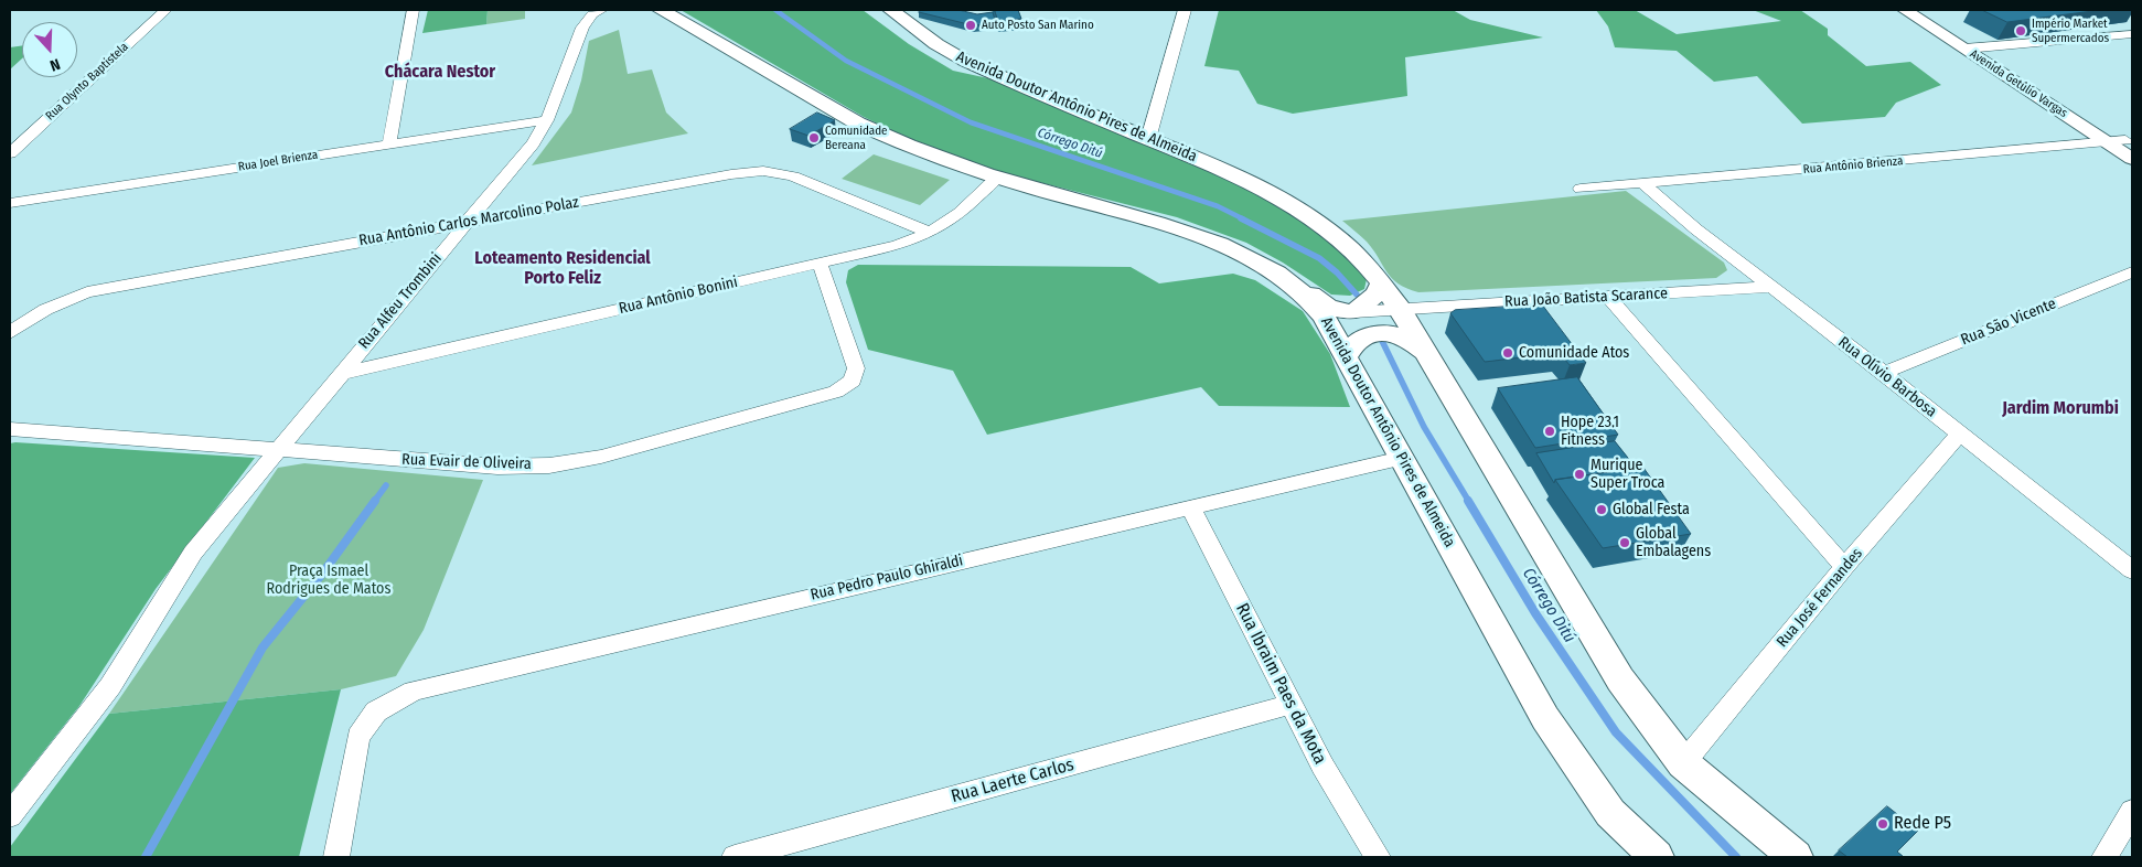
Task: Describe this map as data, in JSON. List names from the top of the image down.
{
  "streets": {
    "main road": ["Avenida Doutor Antônio Pires de Almeida"],
    "street": [
      "Rua Olynto Baptistela",
      "Avenida Getúlio Vargas",
      "Rua Joel Brienza",
      "Rua Antônio Brienza",
      "Rua Antônio Carlos Marcolino Polaz",
      "Rua Antônio Bonini",
      "Rua João Batista Scarance",
      "Rua Alfeu Trombini",
      "Rua São Vicente",
      "Rua Olívio Barbosa",
      "Rua Evair de Oliveira",
      "Rua Pedro Paulo Ghiraldi",
      "Rua José Fernandes",
      "Rua Ibraim Paes da Mota",
      "Rua Laerte Carlos"
    ]
  },
  "crossings": [
    ["Avenida Getúlio Vargas", "Rua Antônio Brienza"],
    ["Avenida Doutor Antônio Pires de Almeida", "Rua Antônio Bonini"],
    ["Avenida Doutor Antônio Pires de Almeida", "Rua João Batista Scarance"],
    ["Avenida Doutor Antônio Pires de Almeida", "Rua Pedro Paulo Ghiraldi"],
    ["Avenida Doutor Antônio Pires de Almeida", "Rua José Fernandes"],
    ["Rua Joel Brienza", "Rua Alfeu Trombini"],
    ["Rua Antônio Brienza", "Rua Olívio Barbosa"],
    ["Rua Antônio Carlos Marcolino Polaz", "Rua Antônio Bonini"],
    ["Rua Antônio Carlos Marcolino Polaz", "Rua Alfeu Trombini"],
    ["Rua Antônio Bonini", "Rua Alfeu Trombini"],
    ["Rua Antônio Bonini", "Rua Evair de Oliveira"],
    ["Rua João Batista Scarance", "Rua Olívio Barbosa"],
    ["Rua Alfeu Trombini", "Rua Evair de Oliveira"],
    ["Rua São Vicente", "Rua Olívio Barbosa"],
    ["Rua Olívio Barbosa", "Rua José Fernandes"],
    ["Rua Pedro Paulo Ghiraldi", "Rua Ibraim Paes da Mota"],
    ["Rua Ibraim Paes da Mota", "Rua Laerte Carlos"]
  ],
  "districts": ["Chácara Nestor", "Loteamento Residencial Porto Feliz", "Jardim Morumbi"],
  "water": ["Córrego Ditú"],
  "parks": ["Praça Ismael Rodrigues de Matos"],
  "places": [
    "Auto Posto San Marino",
    "Império Market Supermercados",
    "Comunidade Bereana",
    "Comunidade Atos",
    "Hope 23.1 Fitness",
    "Murique Super Troca",
    "Global Festa",
    "Global Embalagens",
    "Rede P5"
  ],
  "north": "bottom"
}
